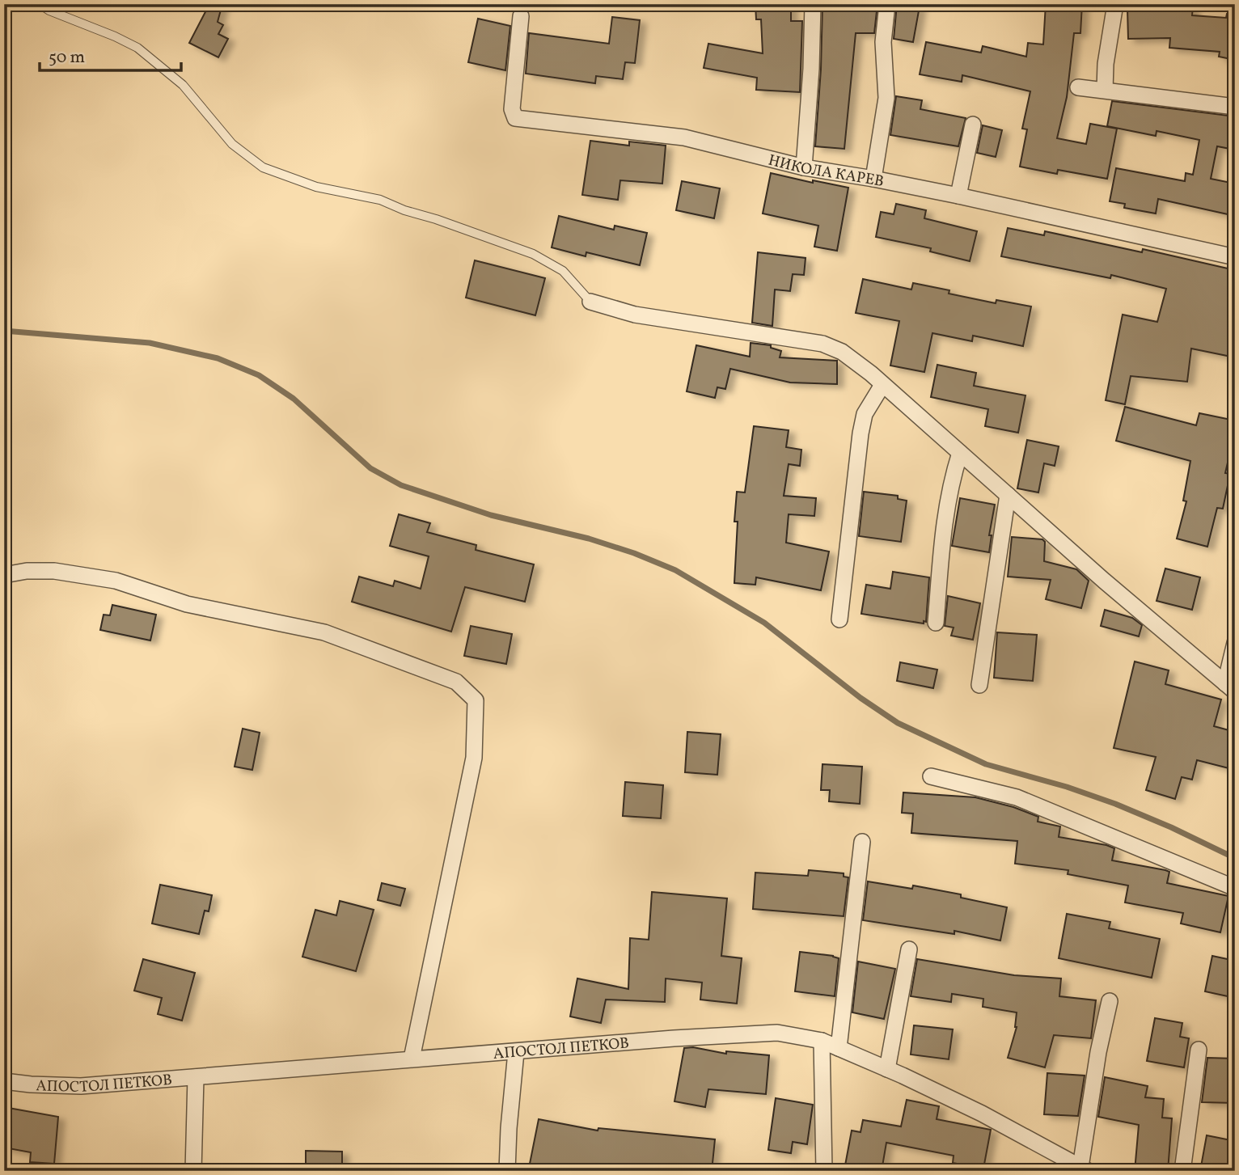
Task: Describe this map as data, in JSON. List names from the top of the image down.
{
  "streets": {
    "street": ["НИКОЛА КАРЕВ", "АПОСТОЛ ПЕТКОВ"]
  },
  "scale_bar": "50 m"
}
